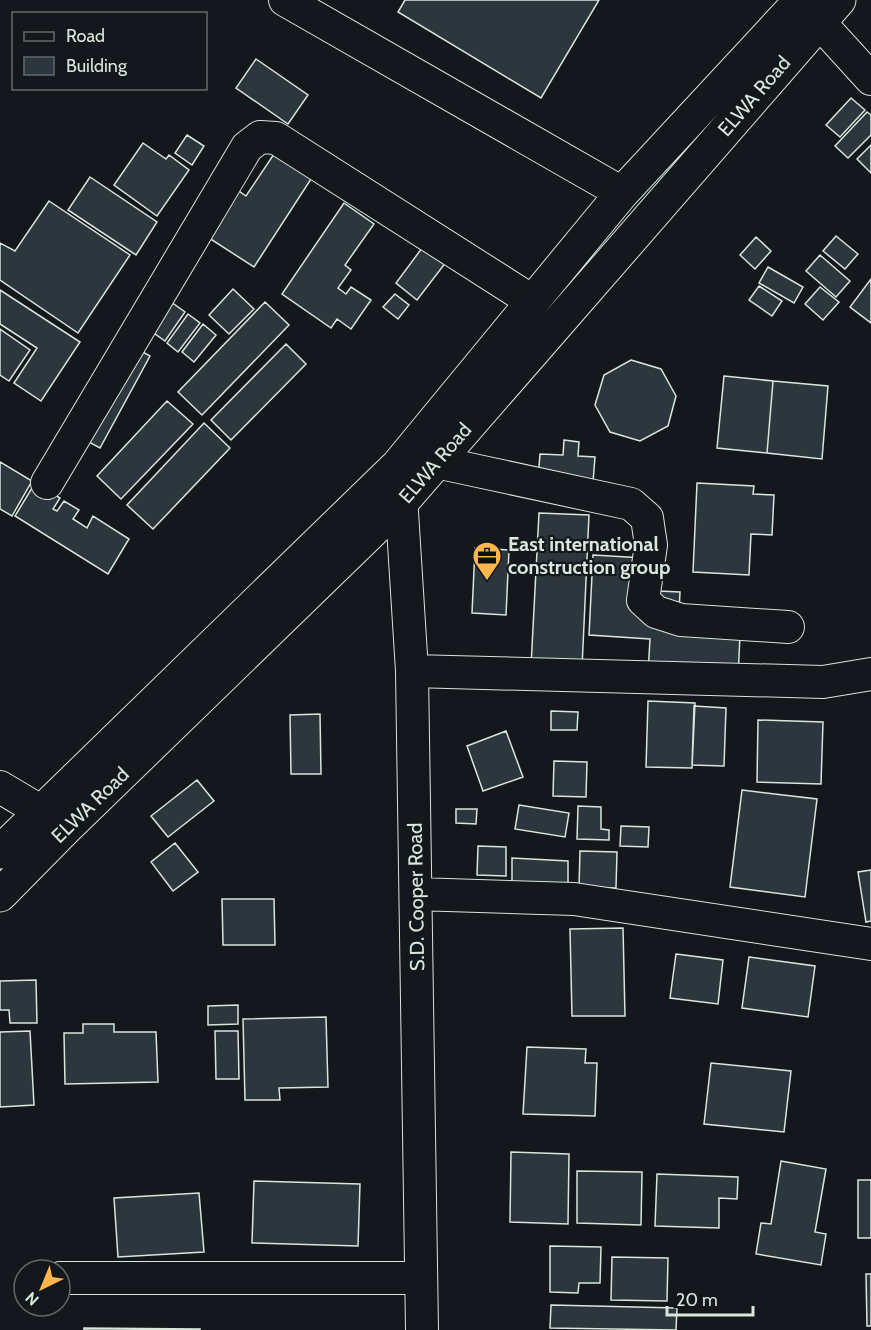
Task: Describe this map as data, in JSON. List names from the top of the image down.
{
  "streets": {
    "main road": ["ELWA Road"],
    "street": ["S.D. Cooper Road"]
  },
  "crossings": [
    ["ELWA Road", "S.D. Cooper Road"]
  ],
  "places": {
    "office": ["East international construction group"]
  },
  "legend": ["Road", "Building"],
  "scale_bar": "20 m",
  "north": "bottom left"
}
